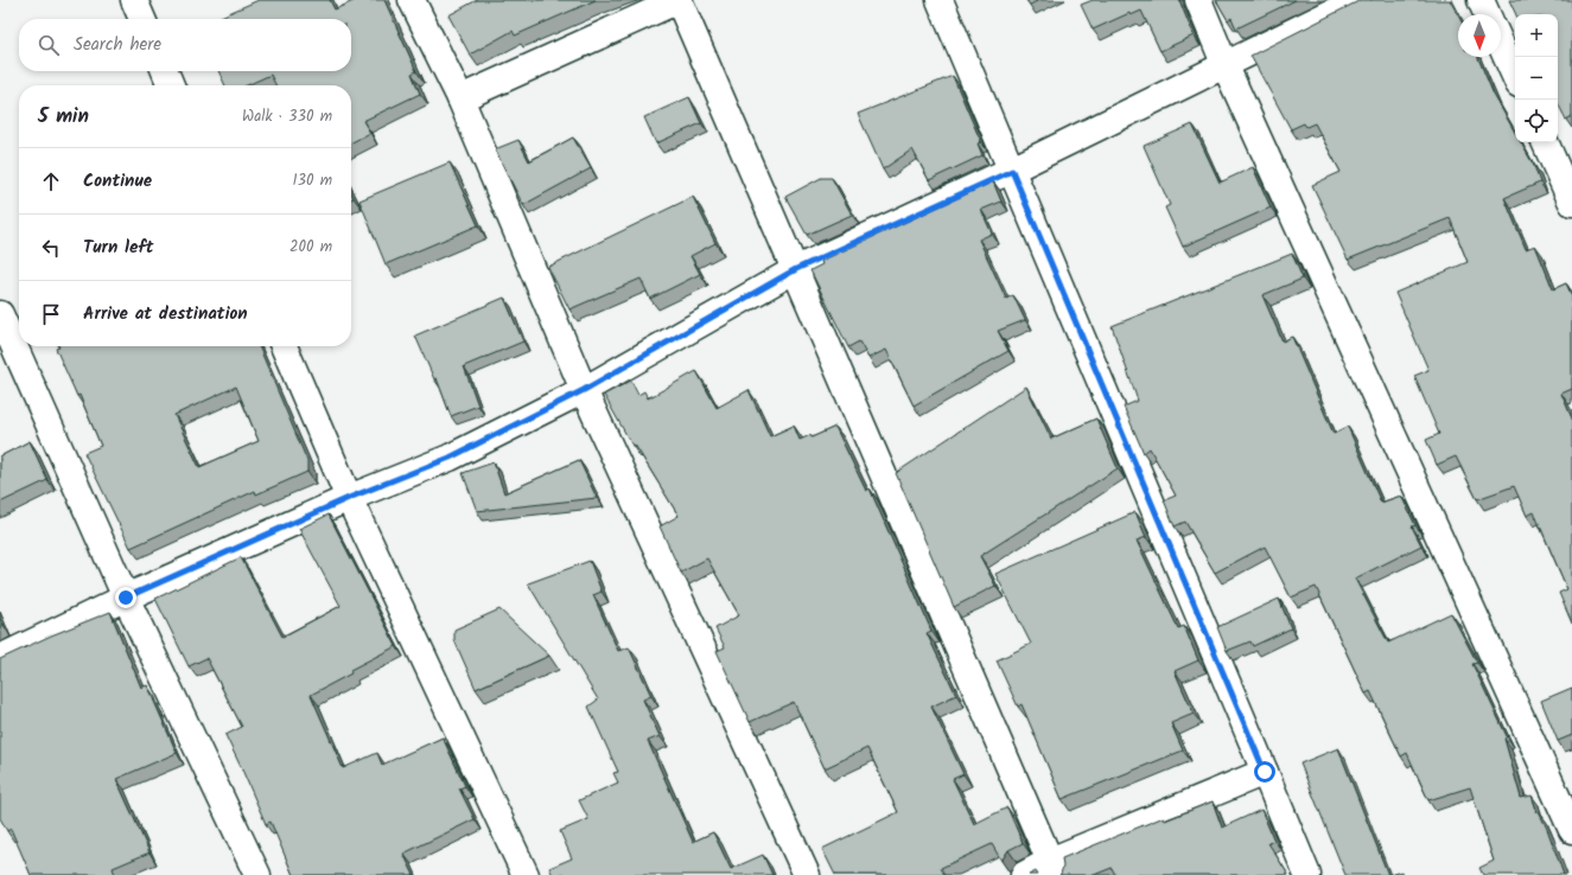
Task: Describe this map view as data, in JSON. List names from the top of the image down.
{
  "north": "bottom",
  "page": {
    "map_buttons": ["+", "−"],
    "search": "Search here",
    "heading": ["5 min", "Walk · 330 m"],
    "list": [
      ["Continue", "130 m"],
      ["Turn left", "200 m"],
      "Arrive at destination"
    ]
  }
}
